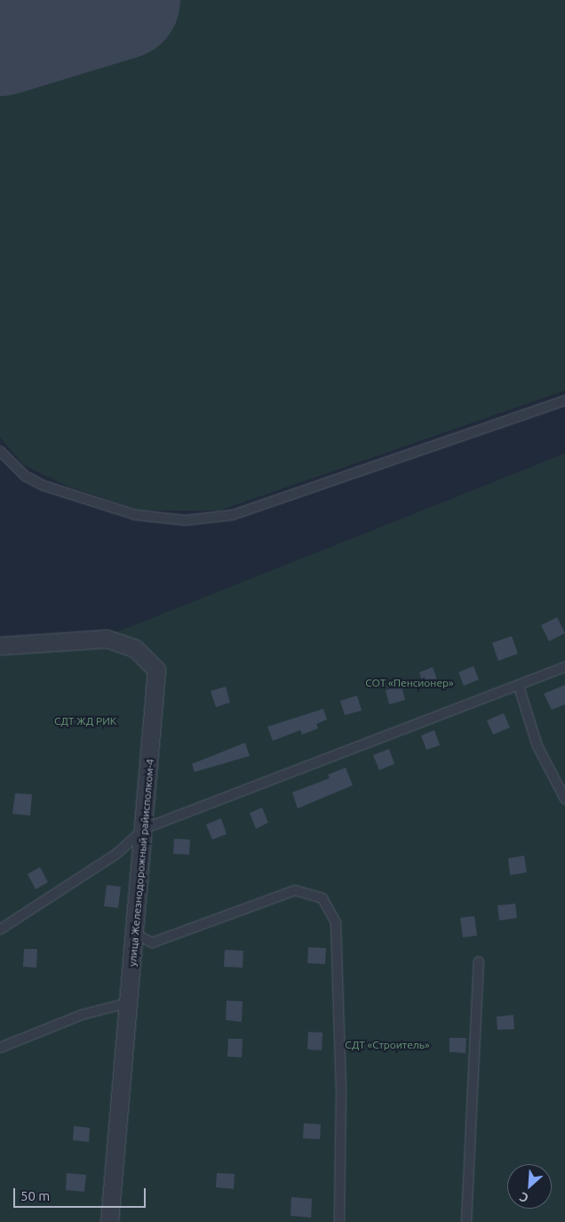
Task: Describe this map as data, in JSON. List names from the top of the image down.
{
  "streets": {
    "street": ["улица Железнодорожный райисполком-4"]
  },
  "parks": ["СОТ «Пенсионер»", "СДТ ЖД РИК", "СДТ «Строитель»"],
  "scale_bar": "50 m",
  "north": "bottom left"
}
